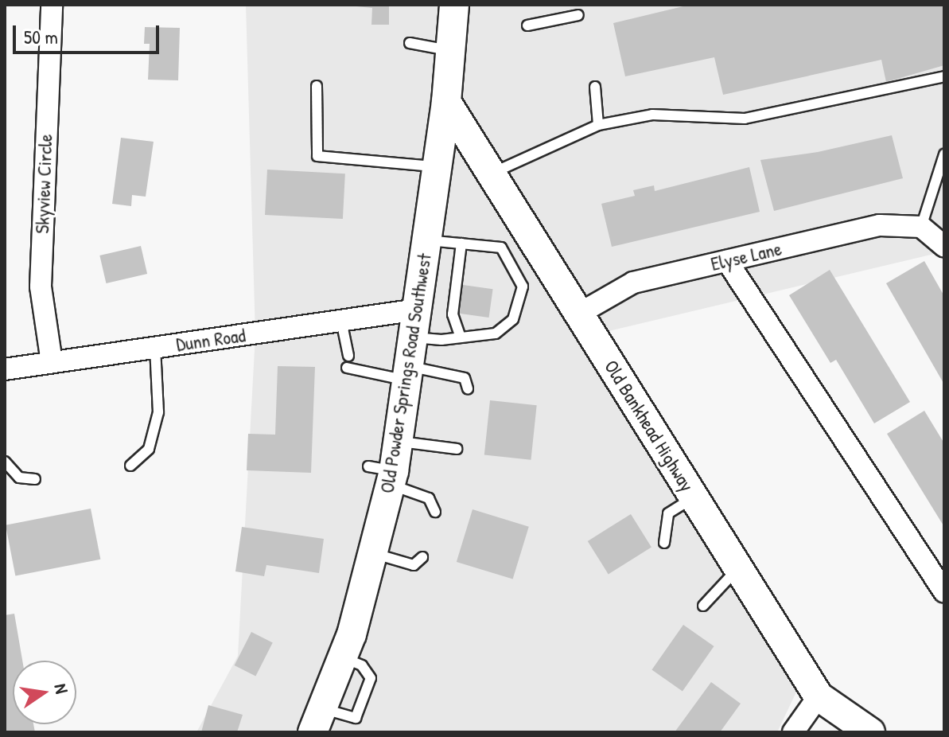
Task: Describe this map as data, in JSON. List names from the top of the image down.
{
  "streets": {
    "street": [
      "Skyview Circle",
      "Elyse Lane",
      "Dunn Road",
      "Old Powder Springs Road Southwest",
      "Old Bankhead Highway"
    ]
  },
  "crossings": [
    ["Skyview Circle", "Dunn Road"],
    ["Elyse Lane", "Old Bankhead Highway"],
    ["Dunn Road", "Old Powder Springs Road Southwest"],
    ["Old Powder Springs Road Southwest", "Old Bankhead Highway"]
  ],
  "scale_bar": "50 m",
  "north": "right"
}
